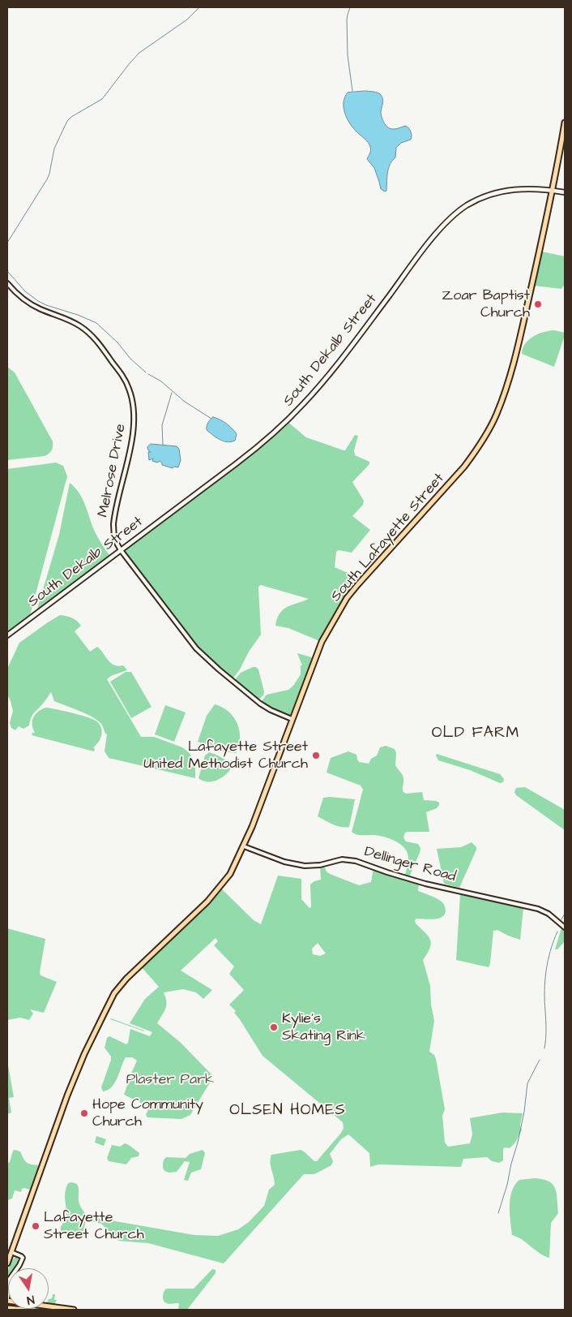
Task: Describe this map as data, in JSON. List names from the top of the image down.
{
  "streets": {
    "main road": ["South Dekalb Street", "South Lafayette Street"],
    "street": ["Melrose Drive", "Dellinger Road"]
  },
  "crossings": [
    ["South Dekalb Street", "Melrose Drive"],
    ["South Dekalb Street", "South Lafayette Street"],
    ["Melrose Drive", "South Lafayette Street"],
    ["South Lafayette Street", "Dellinger Road"]
  ],
  "districts": ["OLD FARM", "OLSEN HOMES"],
  "parks": ["Plaster Park"],
  "places": [
    "Zoar Baptist Church",
    "Lafayette Street United Methodist Church",
    "Kylie’s Skating Rink",
    "Hope Community Church",
    "Lafayette Street Church"
  ],
  "north": "bottom"
}
